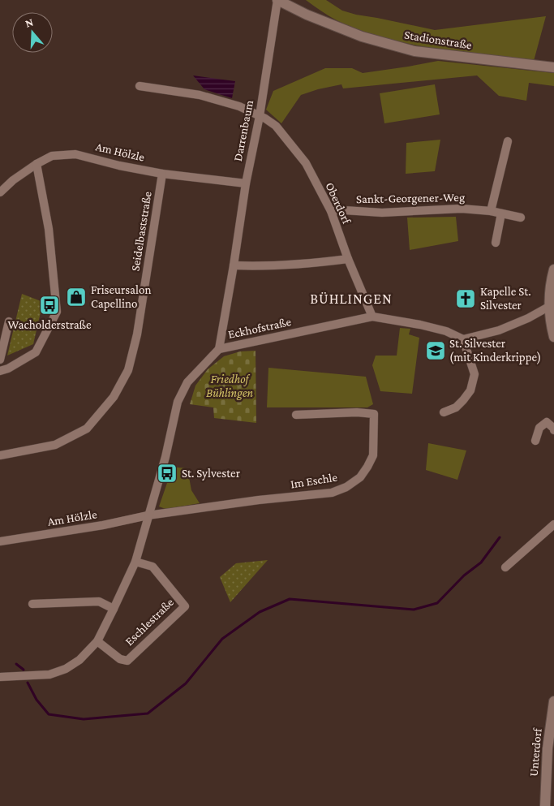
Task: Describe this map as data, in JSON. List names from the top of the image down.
{
  "streets": {
    "street": [
      "Stadionstraße",
      "Darrenbaum",
      "Am Hölzle",
      "Sankt-Georgener-Weg",
      "Oberdorf",
      "Seidelbaststraße",
      "Eckhofstraße",
      "Im Eschle",
      "Eschlestraße",
      "Unterdorf"
    ]
  },
  "crossings": [
    ["Stadionstraße", "Darrenbaum"],
    ["Darrenbaum", "Am Hölzle"],
    ["Darrenbaum", "Oberdorf"],
    ["Darrenbaum", "Eckhofstraße"],
    ["Am Hölzle", "Seidelbaststraße"],
    ["Am Hölzle", "Eckhofstraße"],
    ["Am Hölzle", "Im Eschle"],
    ["Sankt-Georgener-Weg", "Oberdorf"],
    ["Oberdorf", "Eckhofstraße"],
    ["Eckhofstraße", "Im Eschle"],
    ["Eckhofstraße", "Eschlestraße"]
  ],
  "districts": ["BÜHLINGEN"],
  "parks": ["Friedhof Bühlingen"],
  "places": {
    "shop": ["Friseursalon Capellino"],
    "church": ["Kapelle St. Silvester"],
    "bus stop": ["Wacholderstraße", "St. Sylvester"],
    "school or university": ["St. Silvester (mit Kinderkrippe)"]
  },
  "north": "top"
}
